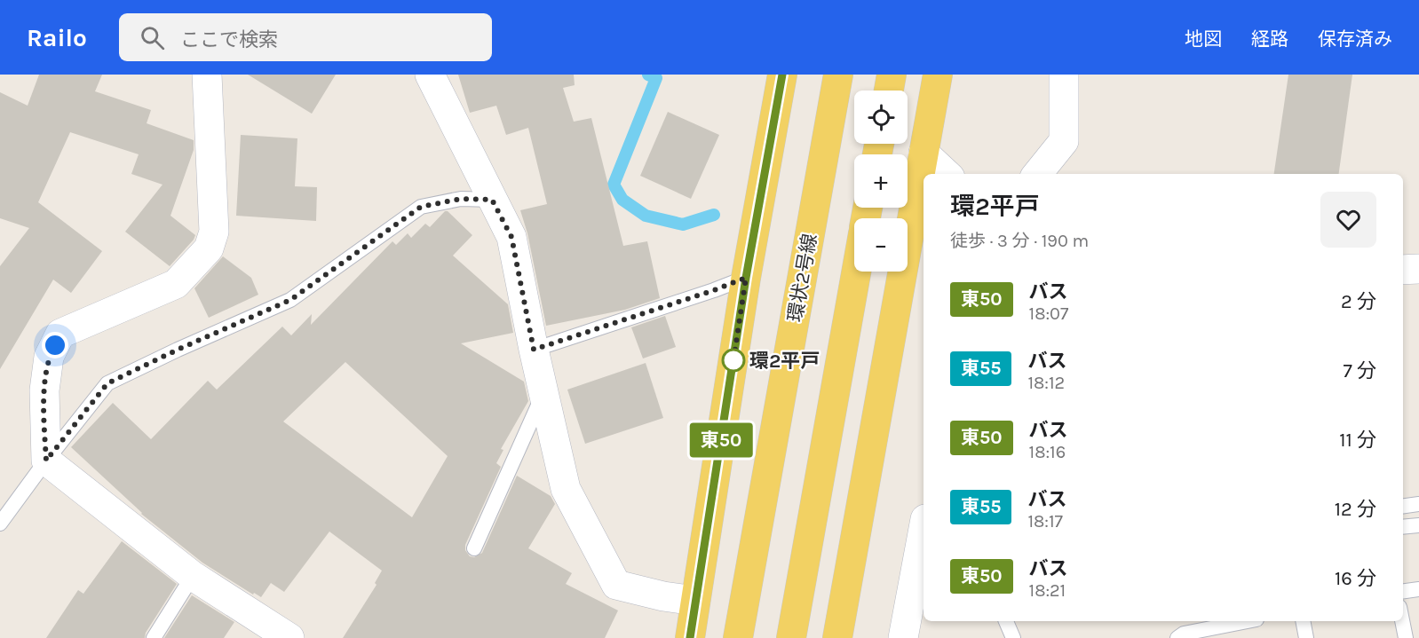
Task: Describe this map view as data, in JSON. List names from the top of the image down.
{
  "streets": {
    "main road": ["環状2号線"]
  },
  "places": ["環2平戸"],
  "lines": ["bus line 東50"],
  "page": {
    "header": "Railo",
    "search": "ここで検索",
    "nav": ["地図", "経路", "保存済み"],
    "on_map": "東50",
    "map_buttons": ["+", "−"],
    "heading": ["環2平戸", "徒歩 · 3 分 · 190 m"],
    "list": [
      {
        "mark": "東50",
        "name": "バス",
        "note": "18:07",
        "value": "2 分"
      },
      {
        "mark": "東55",
        "name": "バス",
        "note": "18:12",
        "value": "7 分"
      },
      {
        "mark": "東50",
        "name": "バス",
        "note": "18:16",
        "value": "11 分"
      },
      {
        "mark": "東55",
        "name": "バス",
        "note": "18:17",
        "value": "12 分"
      },
      {
        "mark": "東50",
        "name": "バス",
        "note": "18:21",
        "value": "16 分"
      }
    ]
  }
}
